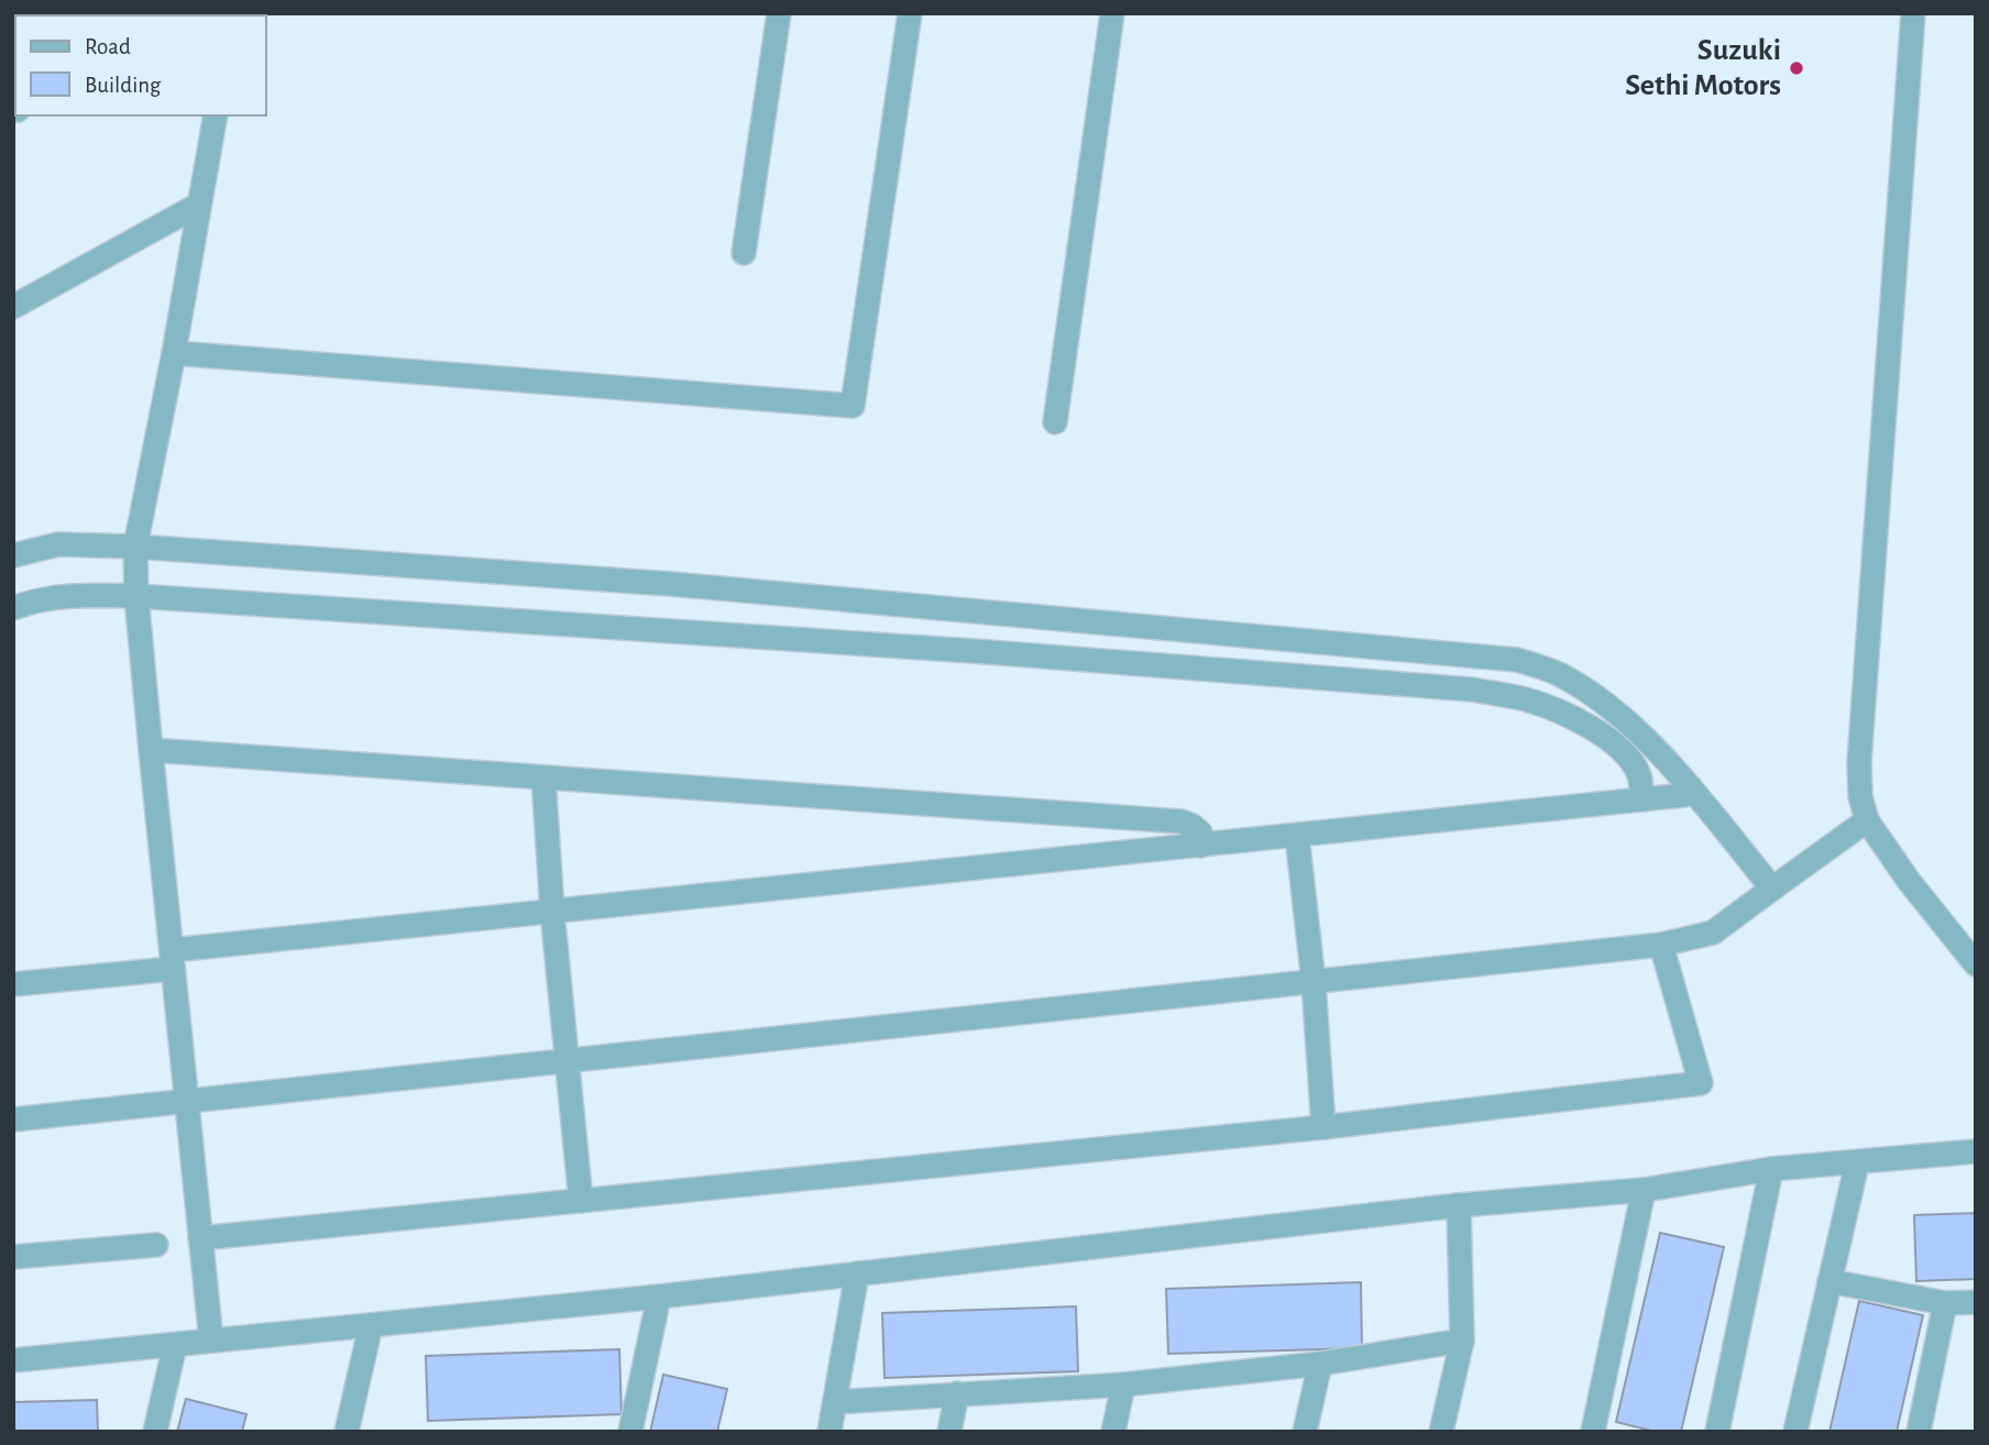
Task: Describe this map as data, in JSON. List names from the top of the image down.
{
  "places": ["Suzuki Sethi Motors"],
  "legend": ["Road", "Building"]
}
